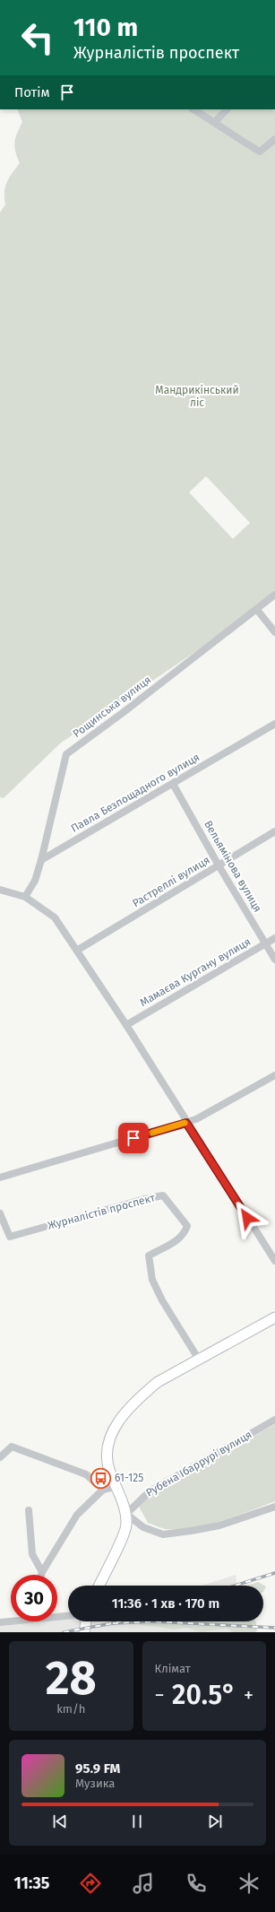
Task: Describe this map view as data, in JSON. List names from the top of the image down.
{
  "streets": {
    "street": [
      "Рощинська вулиця",
      "Павла Безпощадного вулиця",
      "Вельямінова вулиця",
      "Растреллі вулиця",
      "Мамаєва Кургану вулиця",
      "Журналістів проспект",
      "Рубена Ібаррурі вулиця"
    ]
  },
  "crossings": [
    ["Рощинська вулиця", "Павла Безпощадного вулиця"],
    ["Павла Безпощадного вулиця", "Вельямінова вулиця"],
    ["Вельямінова вулиця", "Растреллі вулиця"],
    ["Вельямінова вулиця", "Мамаєва Кургану вулиця"]
  ],
  "parks": ["Мандрикінський ліс"],
  "places": {
    "bus stop": ["61-125"]
  },
  "page": {
    "turn": ["110 m", "Журналістів проспект"],
    "then": "Потім",
    "limit": "30",
    "trip": "11:36 · 1 хв · 170 m",
    "tile": [
      ["28", "km/h"],
      "Клімат"
    ],
    "heat": ["−", "20.5°", "+"],
    "song": ["95.9 FM", "Музика"],
    "tabs": "11:35"
  }
}
